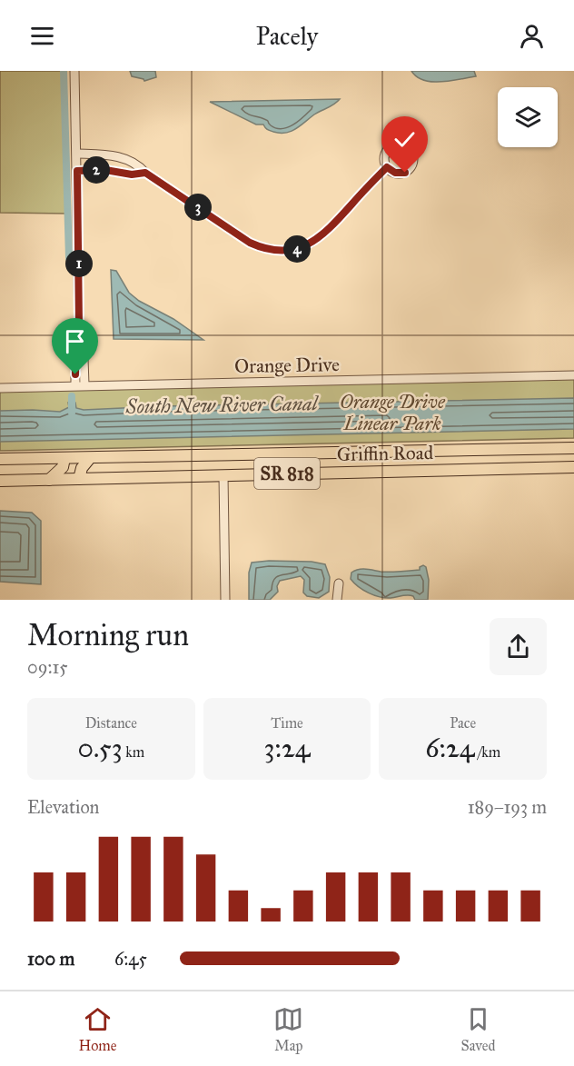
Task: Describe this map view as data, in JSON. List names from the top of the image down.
{
  "streets": {
    "main road": ["Griffin Road", "SR 818"],
    "street": ["Orange Drive"]
  },
  "water": ["South New River Canal"],
  "parks": ["Orange Drive Linear Park"],
  "page": {
    "header": "Pacely",
    "pins": [
      "2",
      "3",
      "4",
      "1"
    ],
    "heading": ["Morning run", "09:15"],
    "stats": [
      ["Distance", "0.53 km"],
      ["Time", "3:24"],
      ["Pace", "6:24 /km"]
    ],
    "chart": ["Elevation", "189–193 m"],
    "list": [
      {
        "name": "100 m",
        "note": "6:45"
      }
    ],
    "tabs": ["Home", "Map", "Saved"]
  }
}
